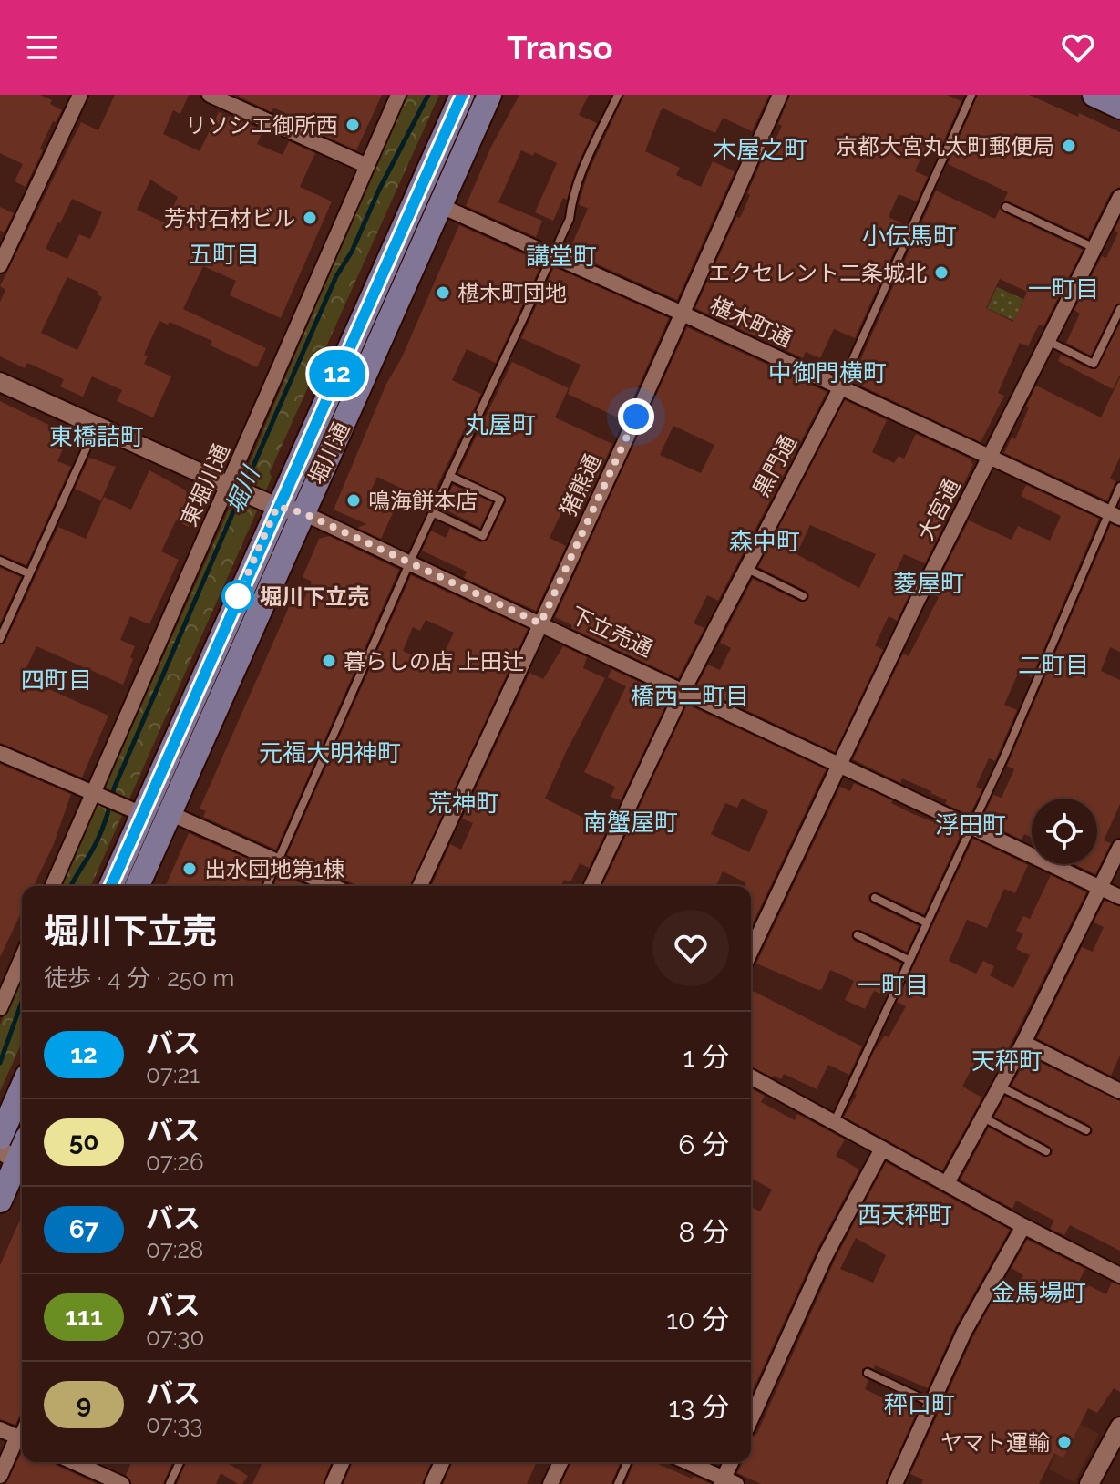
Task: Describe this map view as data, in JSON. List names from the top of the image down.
{
  "streets": {
    "main road": ["堀川通"],
    "street": [
      "椹木町通",
      "黒門通",
      "東堀川通",
      "猪熊通",
      "大宮通",
      "下立売通"
    ]
  },
  "crossings": [
    ["椹木町通", "堀川通"],
    ["椹木町通", "黒門通"],
    ["椹木町通", "猪熊通"],
    ["椹木町通", "大宮通"],
    ["堀川通", "下立売通"],
    ["黒門通", "下立売通"],
    ["東堀川通", "下立売通"],
    ["猪熊通", "下立売通"],
    ["大宮通", "下立売通"]
  ],
  "districts": [
    "木屋之町",
    "小伝馬町",
    "五町目",
    "講堂町",
    "一町目",
    "中御門横町",
    "丸屋町",
    "東橋詰町",
    "森中町",
    "菱屋町",
    "二町目",
    "四町目",
    "橋西二町目",
    "元福大明神町",
    "荒神町",
    "南蟹屋町",
    "浮田町",
    "一町目",
    "天秤町",
    "西天秤町",
    "金馬場町",
    "秤口町"
  ],
  "water": ["堀川"],
  "places": [
    "リソシエ御所西",
    "京都大宮丸太町郵便局",
    "芳村石材ビル",
    "エクセレント二条城北",
    "椹木町団地",
    "鳴海餅本店",
    "堀川下立売",
    "暮らしの店 上田辻",
    "出水団地第1棟",
    "ヤマト運輸"
  ],
  "lines": ["bus line 12"],
  "page": {
    "header": "Transo",
    "on_map": "12",
    "heading": ["堀川下立売", "徒歩 · 4 分 · 250 m"],
    "list": [
      {
        "mark": "12",
        "name": "バス",
        "note": "07:21",
        "value": "1 分"
      },
      {
        "mark": "50",
        "name": "バス",
        "note": "07:26",
        "value": "6 分"
      },
      {
        "mark": "67",
        "name": "バス",
        "note": "07:28",
        "value": "8 分"
      },
      {
        "mark": "111",
        "name": "バス",
        "note": "07:30",
        "value": "10 分"
      },
      {
        "mark": "9",
        "name": "バス",
        "note": "07:33",
        "value": "13 分"
      }
    ]
  }
}
